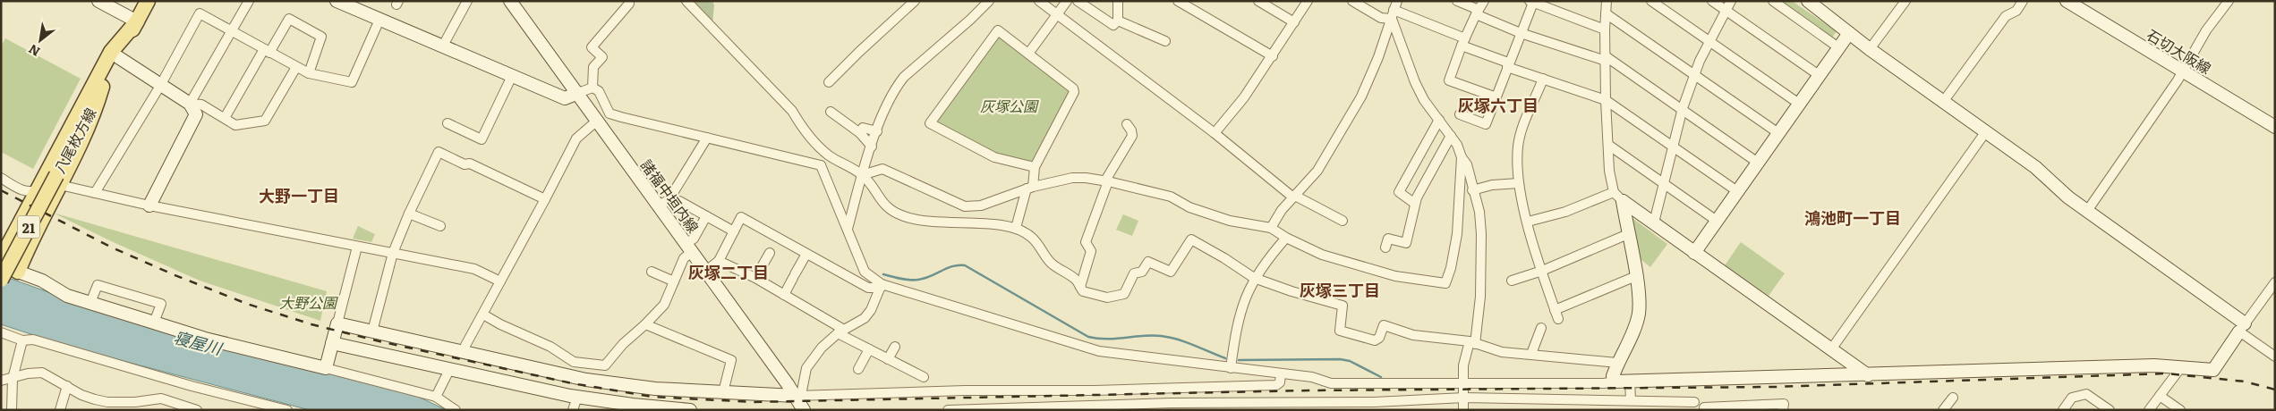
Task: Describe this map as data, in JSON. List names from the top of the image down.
{
  "streets": {
    "main road": ["八尾枚方線", "21"],
    "street": ["石切大阪線", "諸福中垣内線"]
  },
  "districts": [
    "灰塚六丁目",
    "大野一丁目",
    "鴻池町一丁目",
    "灰塚二丁目",
    "灰塚三丁目"
  ],
  "water": ["寝屋川"],
  "parks": ["灰塚公園", "大野公園"],
  "north": "bottom left"
}
